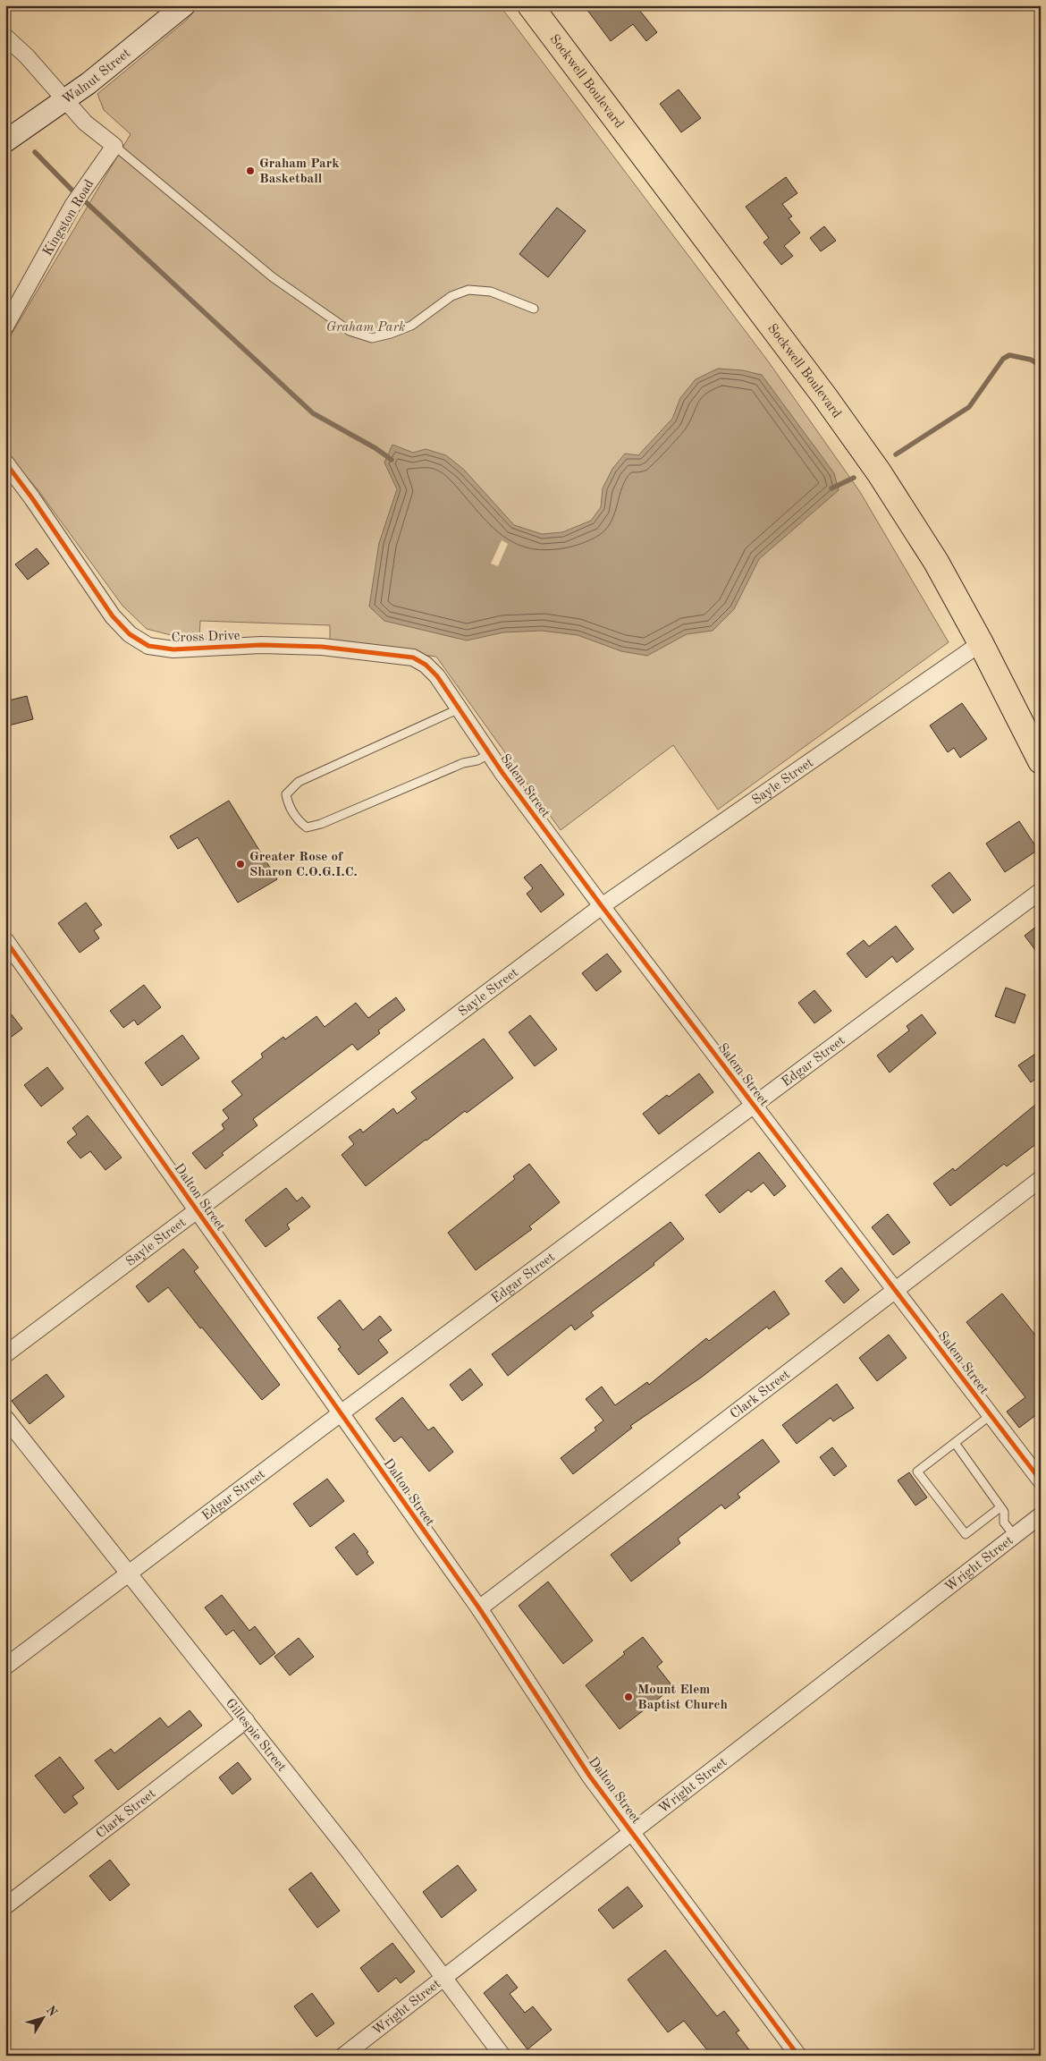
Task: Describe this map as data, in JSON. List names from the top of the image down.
{
  "streets": {
    "main road": ["Sockwell Boulevard"],
    "street": [
      "Walnut Street",
      "Kingston Road",
      "Cross Drive",
      "Sayle Street",
      "Salem Street",
      "Edgar Street",
      "Dalton Street",
      "Clark Street",
      "Wright Street",
      "Gillespie Street"
    ]
  },
  "crossings": [
    ["Sockwell Boulevard", "Sayle Street"],
    ["Cross Drive", "Salem Street"],
    ["Sayle Street", "Salem Street"],
    ["Sayle Street", "Dalton Street"],
    ["Salem Street", "Edgar Street"],
    ["Salem Street", "Clark Street"],
    ["Edgar Street", "Dalton Street"],
    ["Edgar Street", "Gillespie Street"],
    ["Dalton Street", "Clark Street"],
    ["Dalton Street", "Wright Street"],
    ["Clark Street", "Gillespie Street"],
    ["Wright Street", "Gillespie Street"]
  ],
  "parks": ["Graham Park"],
  "places": ["Graham Park Basketball", "Greater Rose of Sharon C.O.G.I.C.", "Mount Elem Baptist Church"],
  "north": "top right"
}
